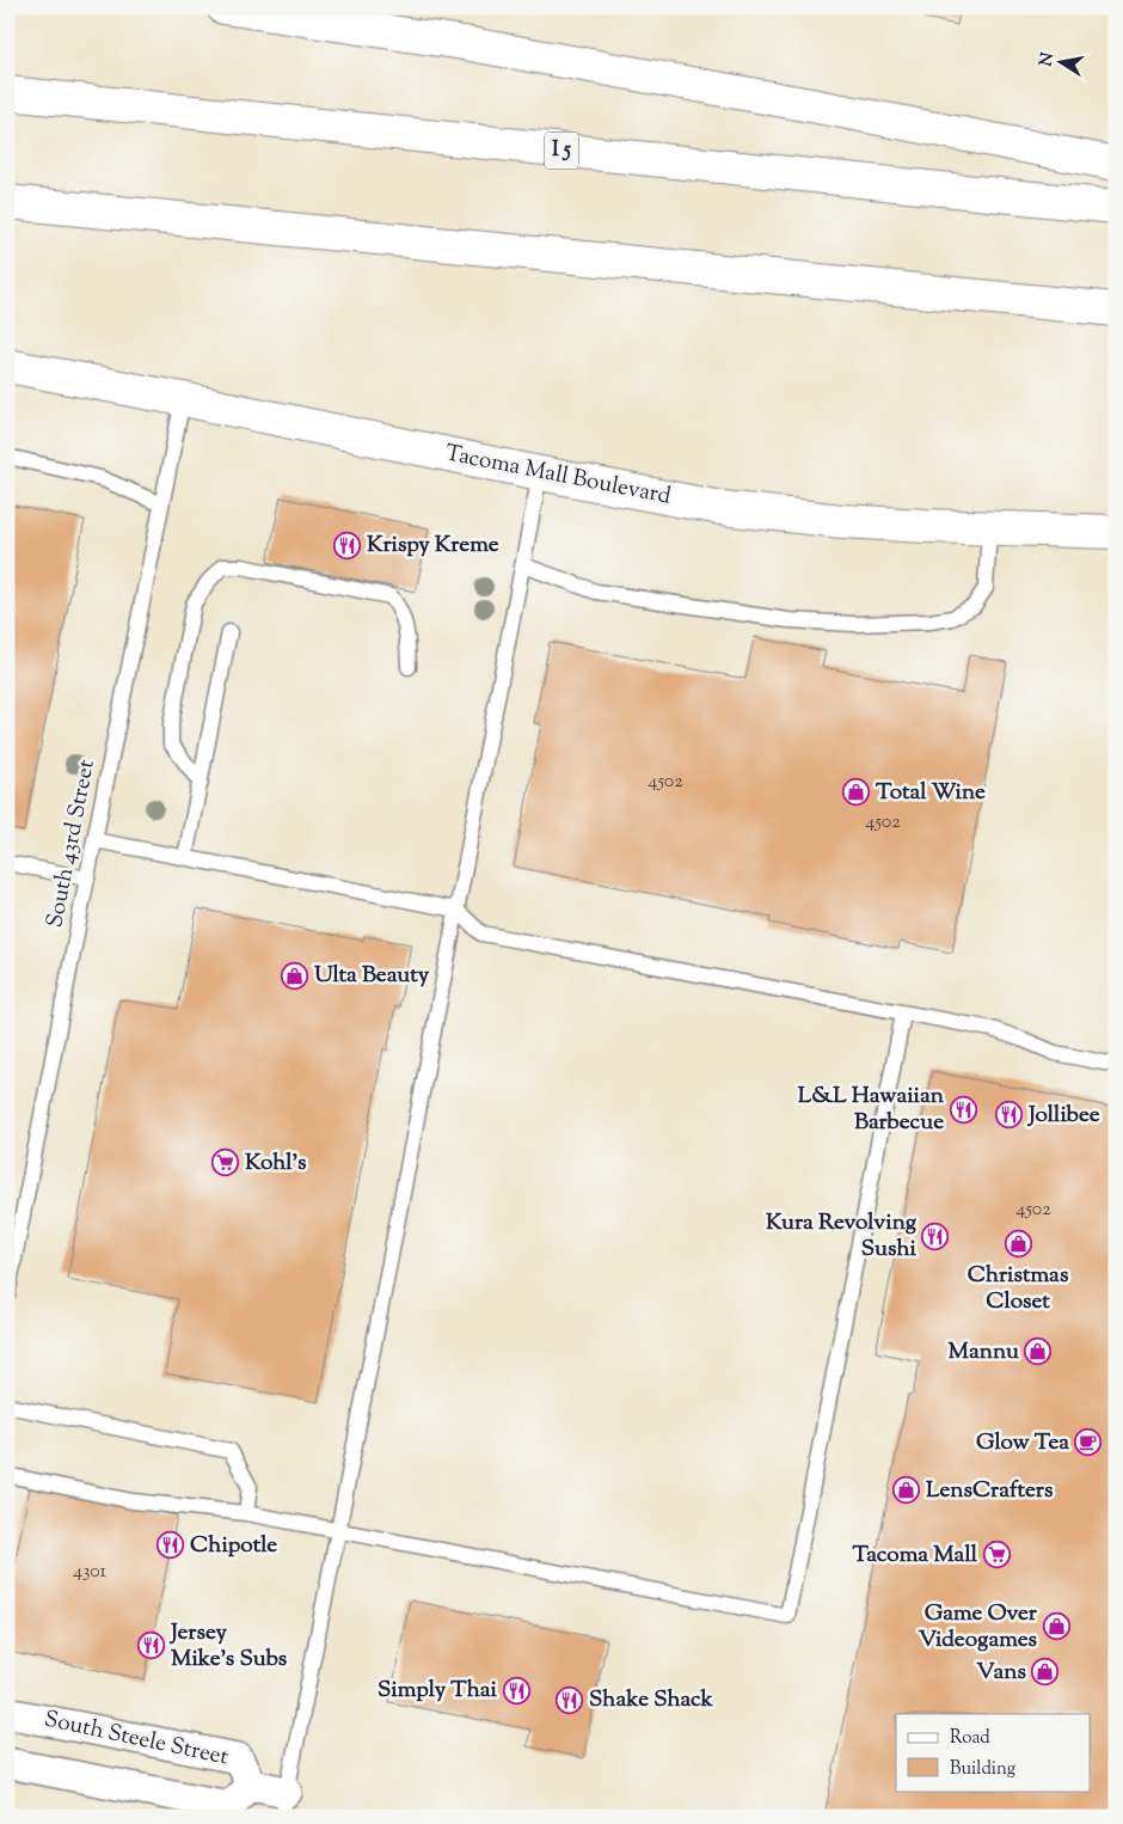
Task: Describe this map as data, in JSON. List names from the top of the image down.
{
  "streets": {
    "main road": ["I 5", "Tacoma Mall Boulevard"],
    "street": ["South Steele Street"],
    "lane": ["South 43rd Street"]
  },
  "crossings": [
    ["Tacoma Mall Boulevard", "South 43rd Street"]
  ],
  "places": {
    "restaurant": [
      "Krispy Kreme",
      "L&L Hawaiian Barbecue",
      "Jollibee",
      "Kura Revolving Sushi",
      "Chipotle",
      "Jersey Mike's Subs",
      "Simply Thai",
      "Shake Shack"
    ],
    "shop": [
      "Total Wine",
      "Ulta Beauty",
      "Christmas Closet",
      "Mannu",
      "LensCrafters",
      "Game Over Videogames",
      "Vans"
    ],
    "supermarket": ["Kohl's", "Tacoma Mall"],
    "cafe": ["Glow Tea"]
  },
  "house_numbers": [
    "4502",
    "4502",
    "4502",
    "4301"
  ],
  "legend": ["Road", "Building"],
  "north": "left"
}
